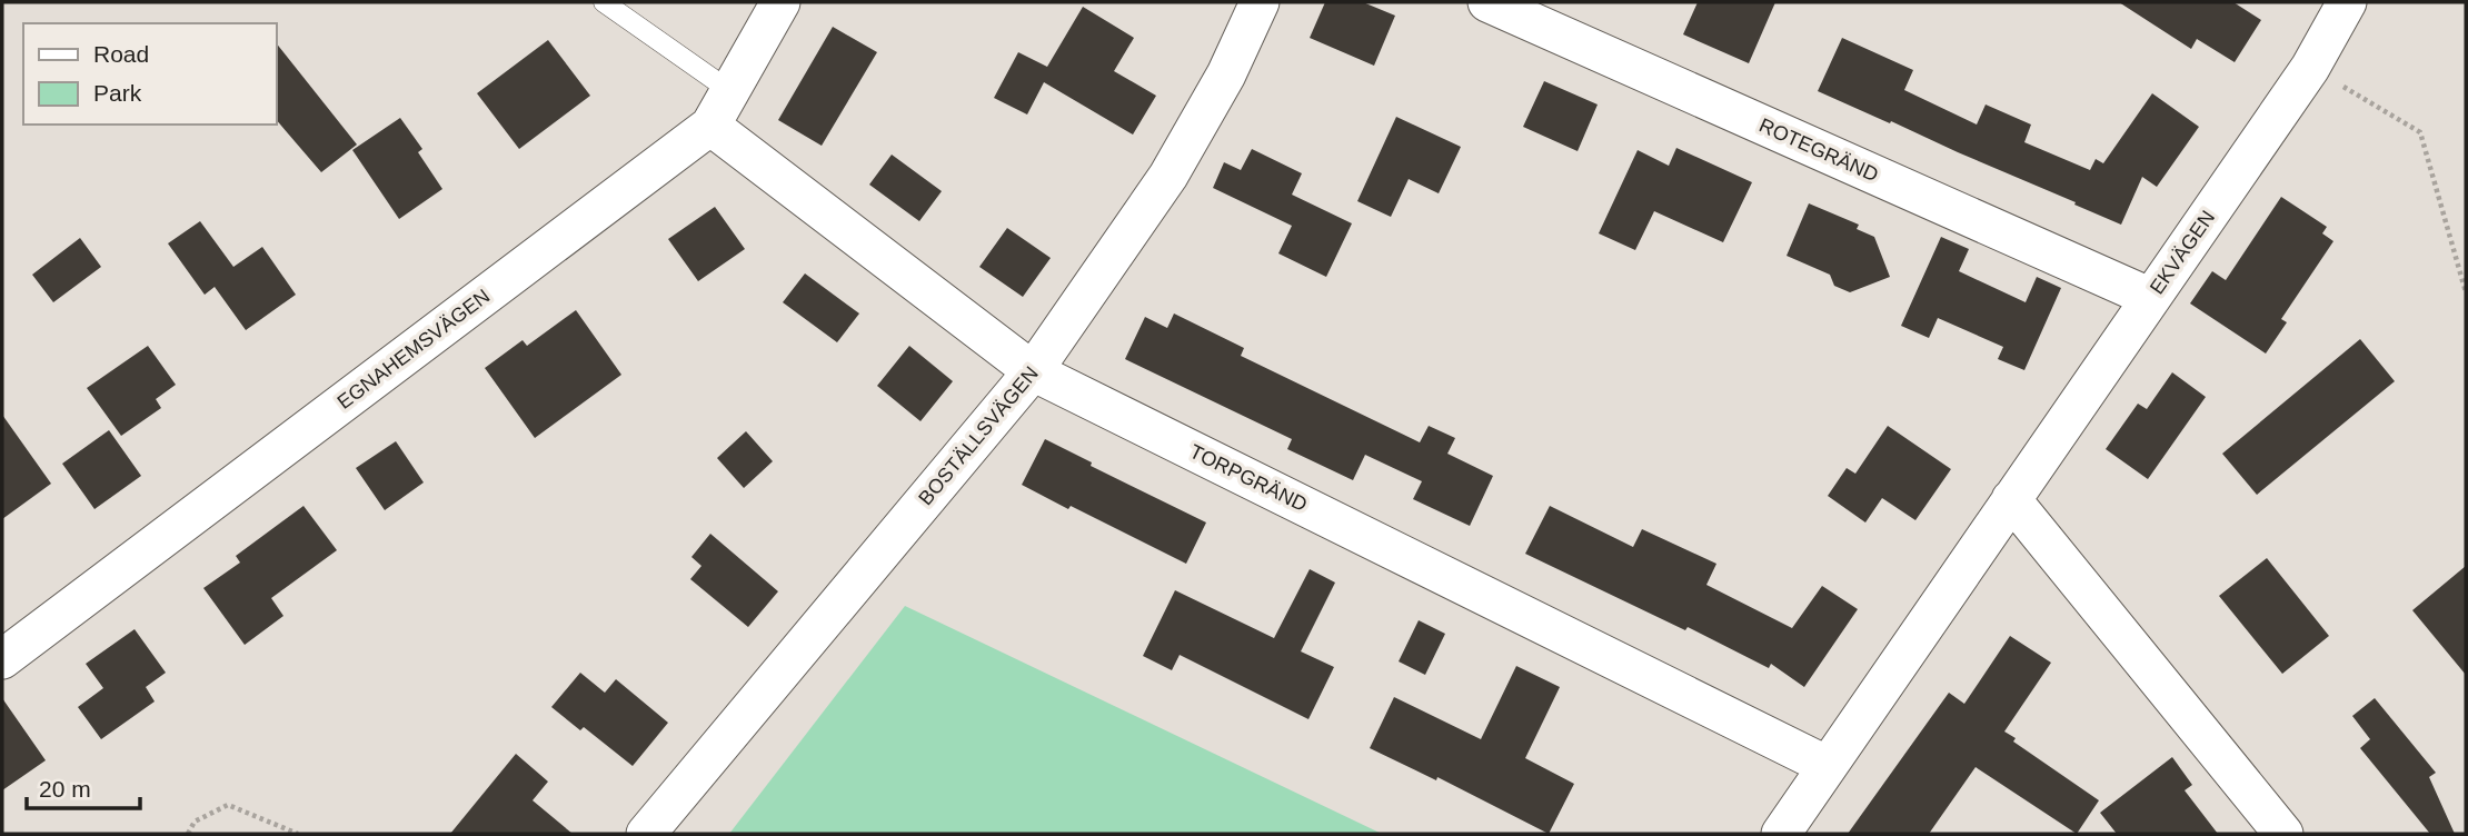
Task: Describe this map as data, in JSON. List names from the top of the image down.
{
  "streets": {
    "street": [
      "ROTEGRÄND",
      "EKVÄGEN",
      "EGNAHEMSVÄGEN",
      "BOSTÄLLSVÄGEN",
      "TORPGRÄND"
    ]
  },
  "crossings": [
    ["ROTEGRÄND", "EKVÄGEN"],
    ["EKVÄGEN", "TORPGRÄND"],
    ["EGNAHEMSVÄGEN", "TORPGRÄND"],
    ["BOSTÄLLSVÄGEN", "TORPGRÄND"]
  ],
  "legend": ["Road", "Park"],
  "scale_bar": "20 m"
}
